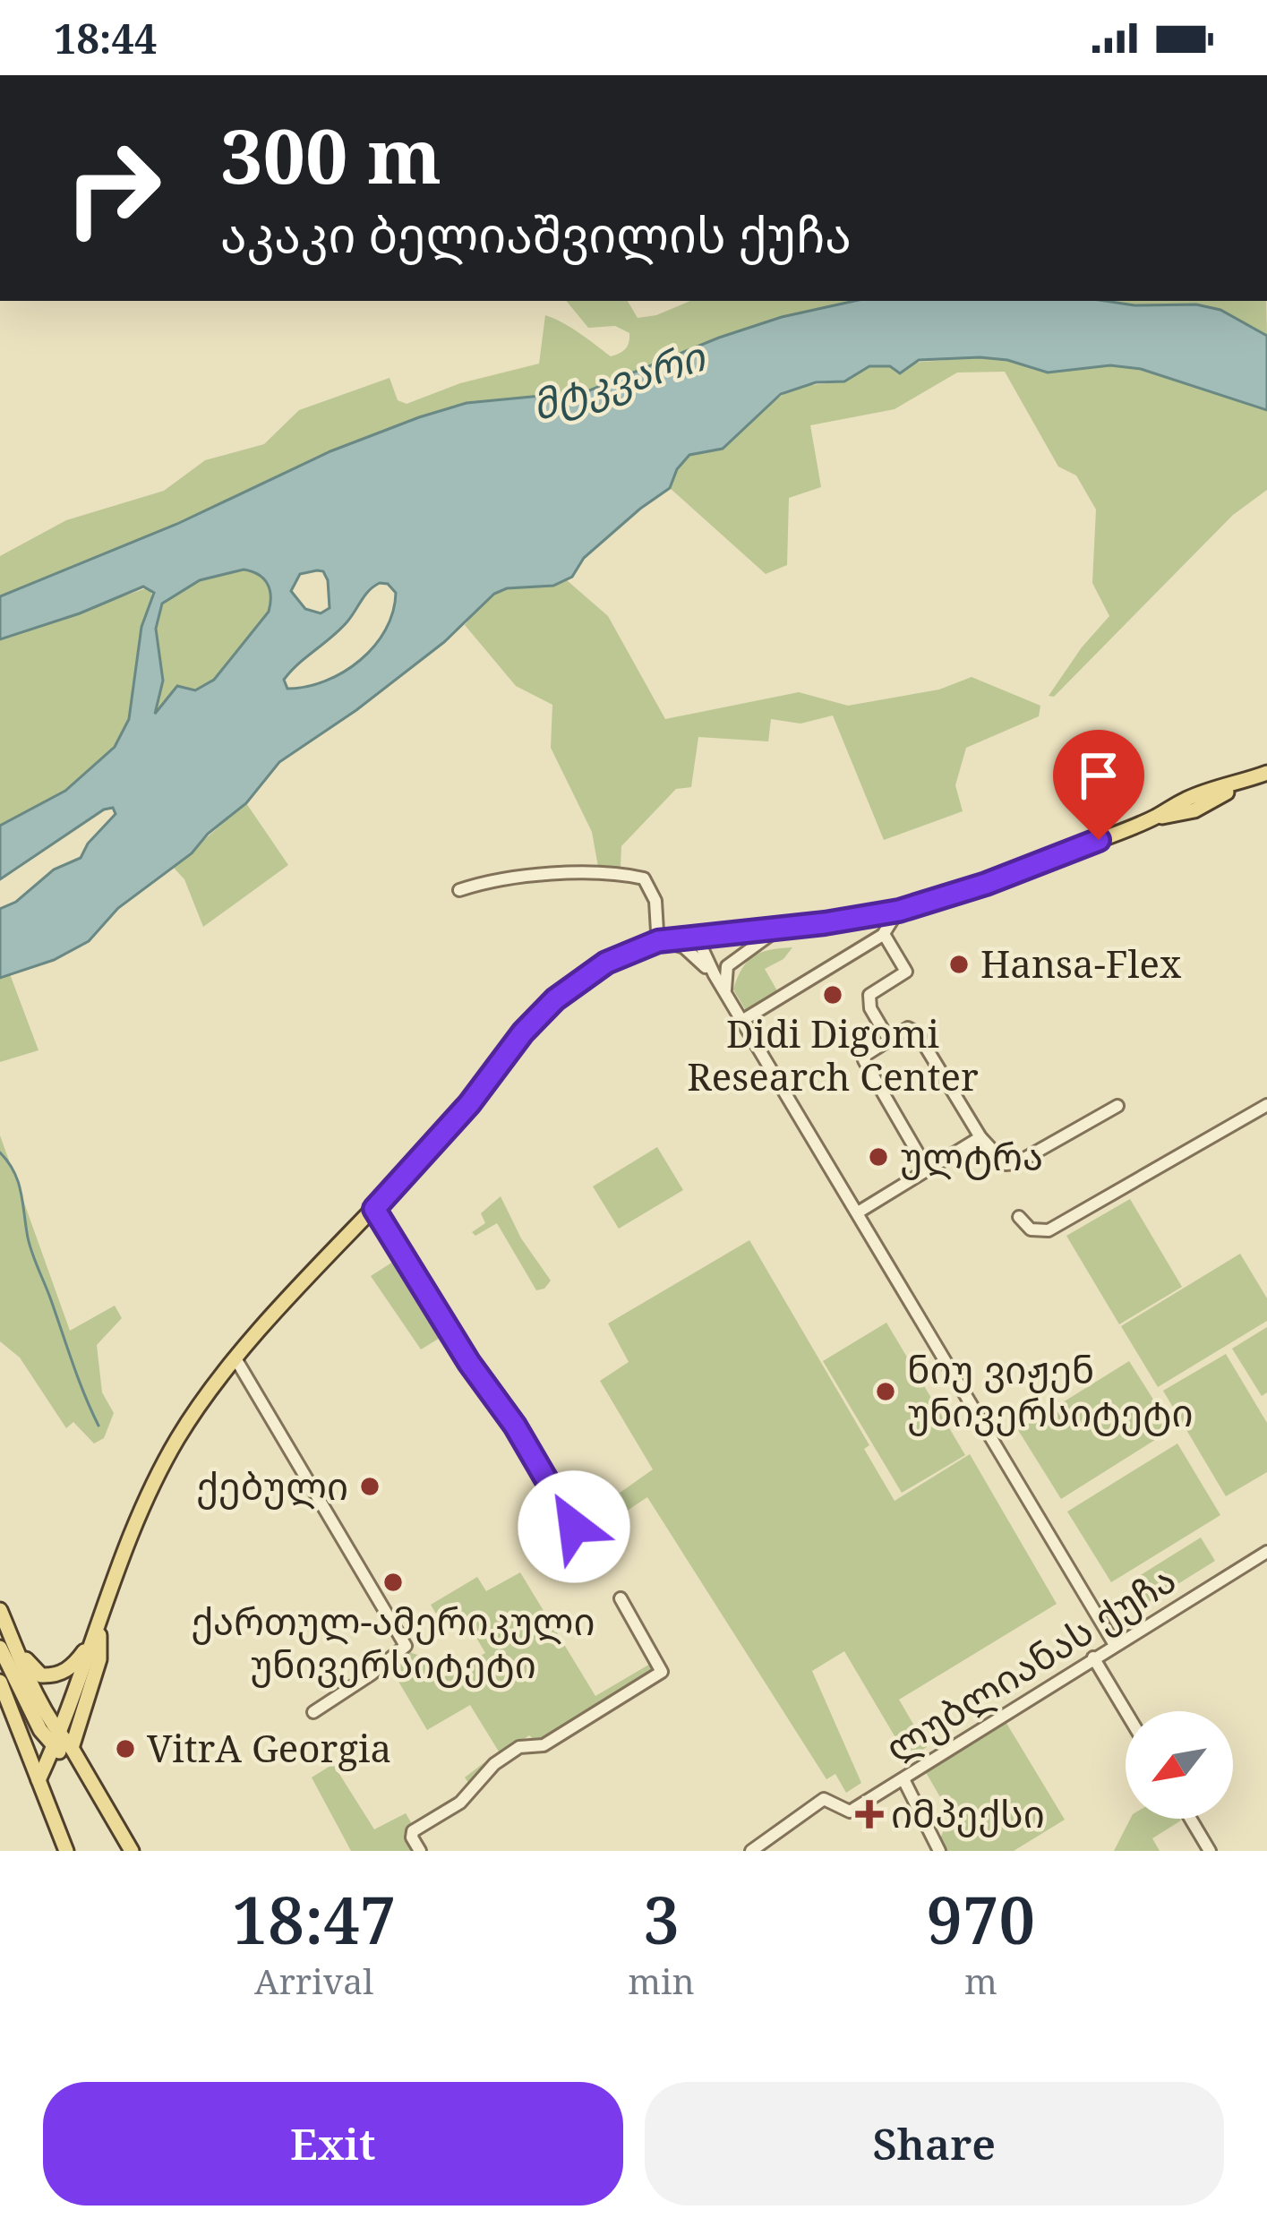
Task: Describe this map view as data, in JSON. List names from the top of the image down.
{
  "streets": {
    "street": ["ლუბლიანას ქუჩა"]
  },
  "water": ["მტკვარი"],
  "places": {
    "other": [
      "Hansa-Flex",
      "Didi Digomi Research Center",
      "ულტრა",
      "ნიუ ვიჟენ უნივერსიტეტი",
      "ქებული",
      "ქართულ-ამერიკული უნივერსიტეტი",
      "VitrA Georgia"
    ],
    "health": ["იმპექსი"]
  },
  "north": "bottom left",
  "page": {
    "status": "18:44",
    "turn": ["300 m", "აკაკი ბელიაშვილის ქუჩა"],
    "eta": [
      "18:47",
      "Arrival",
      "3",
      "min",
      "970",
      "m"
    ],
    "buttons": ["Exit", "Share"]
  }
}
